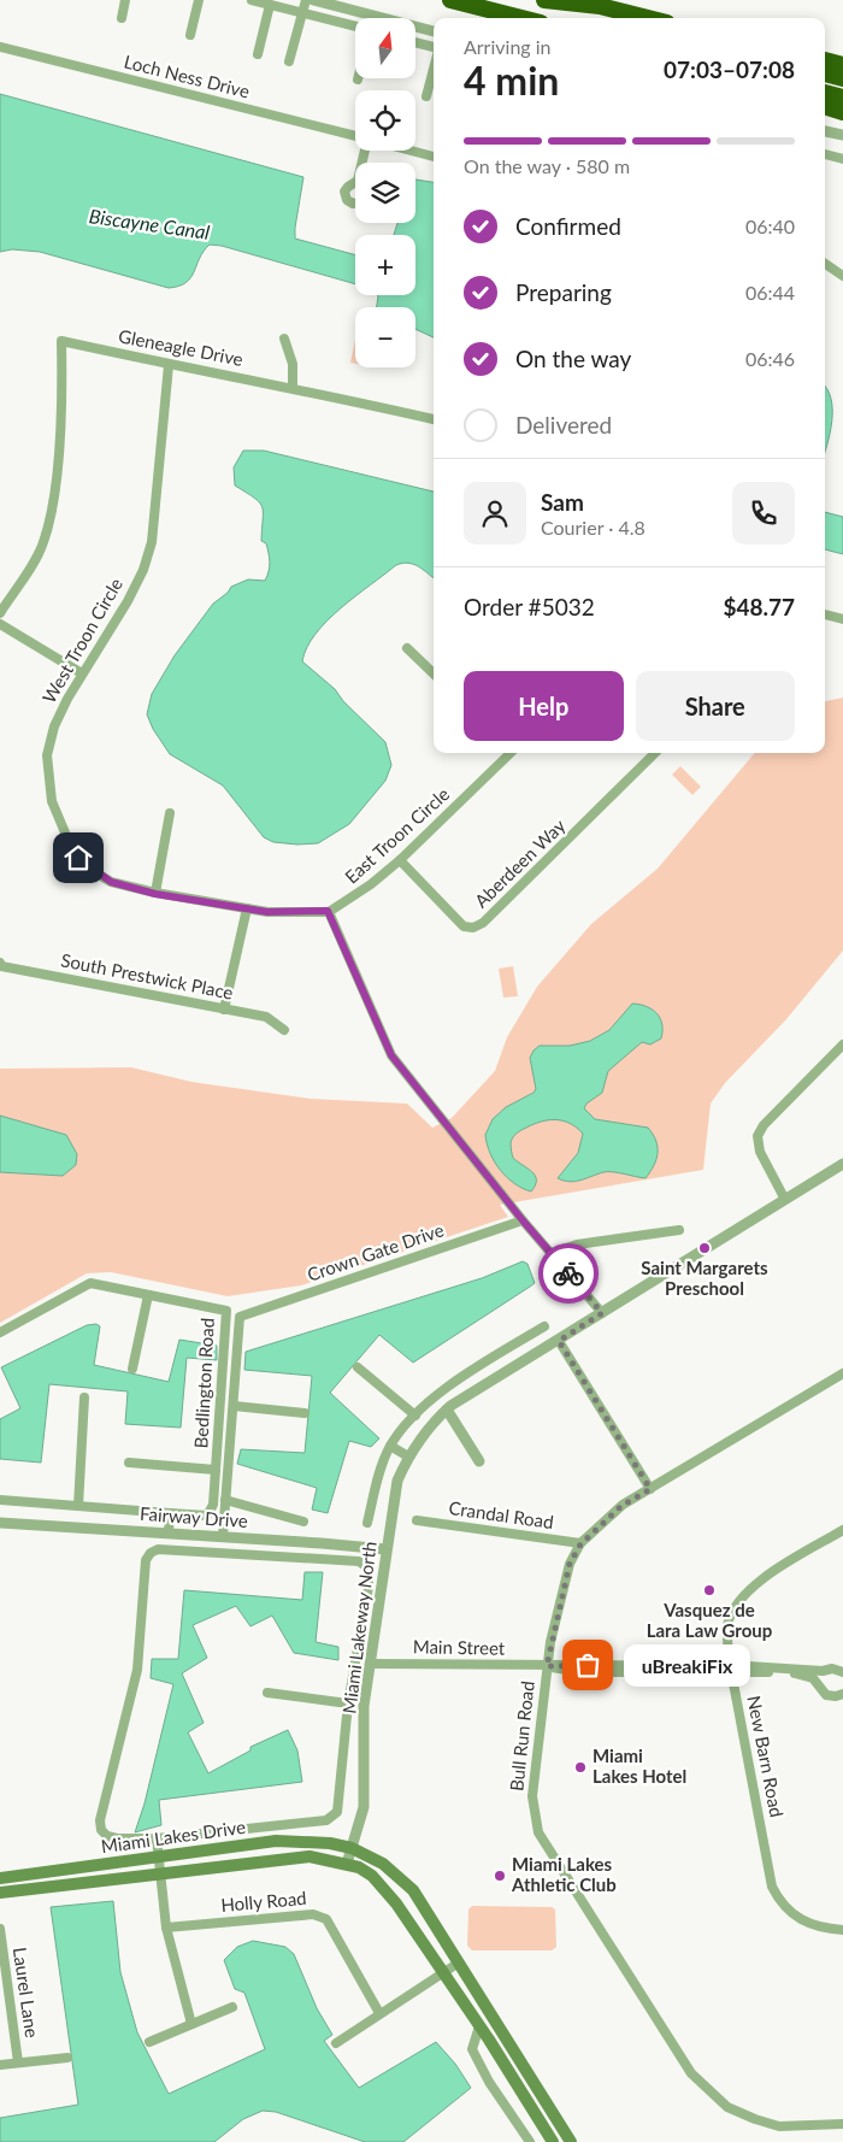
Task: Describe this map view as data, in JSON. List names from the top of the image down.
{
  "streets": {
    "main road": ["Miami Lakes Drive"],
    "street": [
      "Loch Ness Drive",
      "Gleneagle Drive",
      "West Troon Circle",
      "East Troon Circle",
      "Aberdeen Way",
      "South Prestwick Place",
      "Crown Gate Drive",
      "Bedlington Road",
      "Crandal Road",
      "Fairway Drive",
      "Miami Lakeway North",
      "Main Street",
      "Bull Run Road",
      "New Barn Road",
      "Holly Road",
      "Laurel Lane"
    ]
  },
  "crossings": [
    ["Gleneagle Drive", "West Troon Circle"],
    ["East Troon Circle", "Aberdeen Way"],
    ["Crown Gate Drive", "Bedlington Road"],
    ["Bedlington Road", "Fairway Drive"],
    ["Crandal Road", "Bull Run Road"],
    ["Fairway Drive", "Miami Lakeway North"],
    ["Miami Lakeway North", "Main Street"],
    ["Miami Lakeway North", "Miami Lakes Drive"],
    ["Main Street", "Bull Run Road"],
    ["Main Street", "New Barn Road"]
  ],
  "water": ["Biscayne Canal"],
  "places": [
    "Saint Margarets Preschool",
    "Vasquez de Lara Law Group",
    "uBreakiFix",
    "Miami Lakes Hotel",
    "Miami Lakes Athletic Club"
  ],
  "north": "top",
  "page": {
    "map_buttons": ["+", "−"],
    "heading": ["4 min", "Arriving in", "07:03–07:08"],
    "panel": [
      "Sam",
      "Courier · 4.8",
      "Order #5032",
      "$48.77"
    ],
    "bar": "On the way · 580 m",
    "list": [
      ["Confirmed", "06:40"],
      ["Preparing", "06:44"],
      ["On the way", "06:46"],
      "Delivered"
    ],
    "buttons": ["Help", "Share"],
    "bubble": "uBreakiFix"
  }
}
